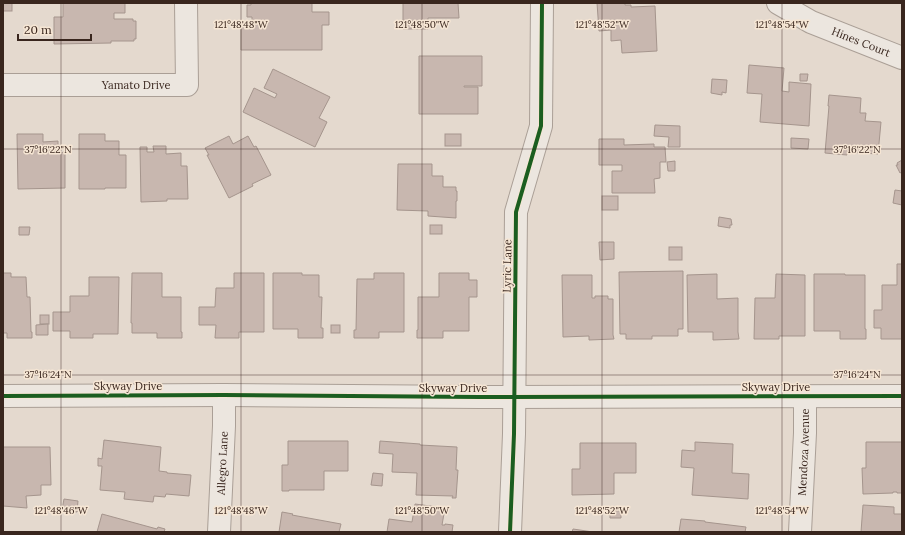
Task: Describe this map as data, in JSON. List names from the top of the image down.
{
  "streets": {
    "street": [
      "Hines Court",
      "Yamato Drive",
      "Lyric Lane",
      "Skyway Drive",
      "Mendoza Avenue",
      "Allegro Lane"
    ]
  },
  "crossings": [
    ["Lyric Lane", "Skyway Drive"],
    ["Skyway Drive", "Mendoza Avenue"],
    ["Skyway Drive", "Allegro Lane"]
  ],
  "scale_bar": "20 m",
  "coordinates": [
    "121°48'48\"W",
    "121°48'50\"W",
    "121°48'52\"W",
    "121°48'54\"W",
    "37°16'22\"N",
    "37°16'24\"N",
    "121°48'46\"W"
  ]
}
